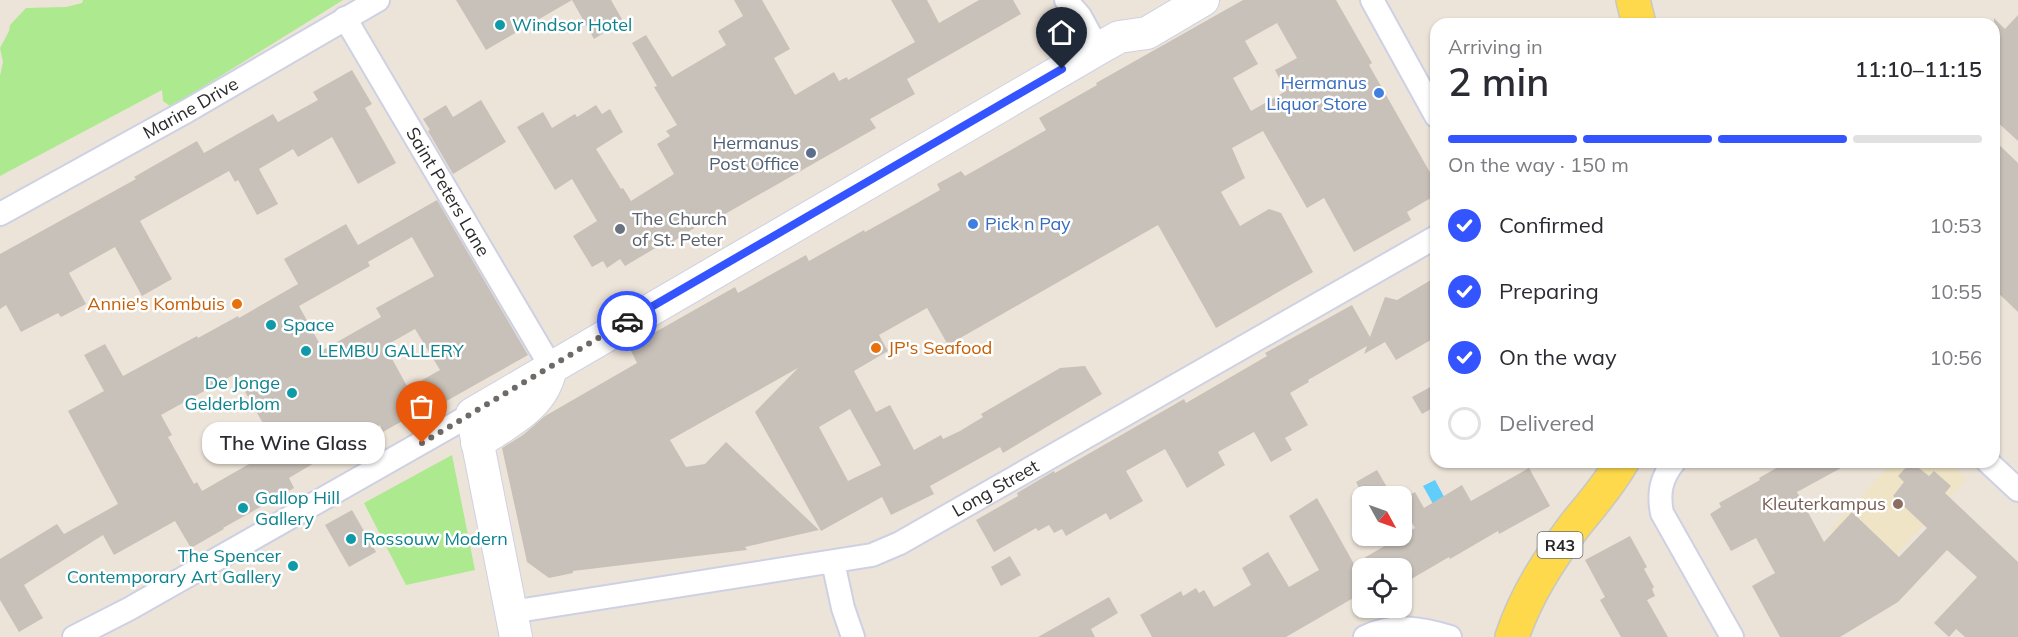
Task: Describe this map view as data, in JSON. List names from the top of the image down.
{
  "streets": {
    "main road": ["R43"],
    "street": ["Marine Drive", "Saint Peters Lane", "Long Street"]
  },
  "crossings": [
    ["Marine Drive", "Saint Peters Lane"]
  ],
  "places": [
    "Windsor Hotel",
    "Hermanus Liquor Store",
    "Hermanus Post Office",
    "Pick n Pay",
    "The Church of St. Peter",
    "Annie's Kombuis",
    "Space",
    "JP's Seafood",
    "LEMBU GALLERY",
    "De Jonge Gelderblom",
    "The Wine Glass",
    "Kleuterkampus",
    "Gallop Hill Gallery",
    "Rossouw Modern",
    "The Spencer Contemporary Art Gallery"
  ],
  "north": "bottom right",
  "page": {
    "heading": ["2 min", "Arriving in", "11:10–11:15"],
    "bar": "On the way · 150 m",
    "list": [
      ["Confirmed", "10:53"],
      ["Preparing", "10:55"],
      ["On the way", "10:56"],
      "Delivered"
    ],
    "bubble": "The Wine Glass"
  }
}
